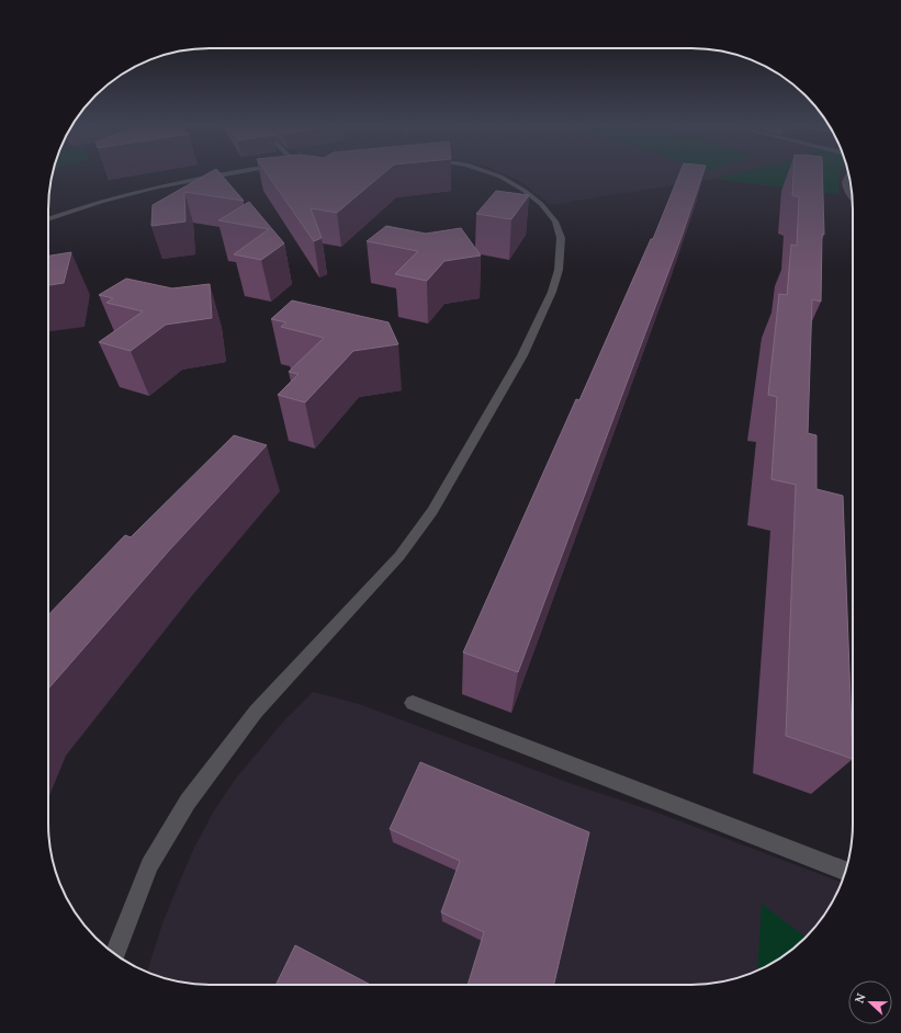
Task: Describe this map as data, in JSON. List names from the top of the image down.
{
  "north": "left"
}
